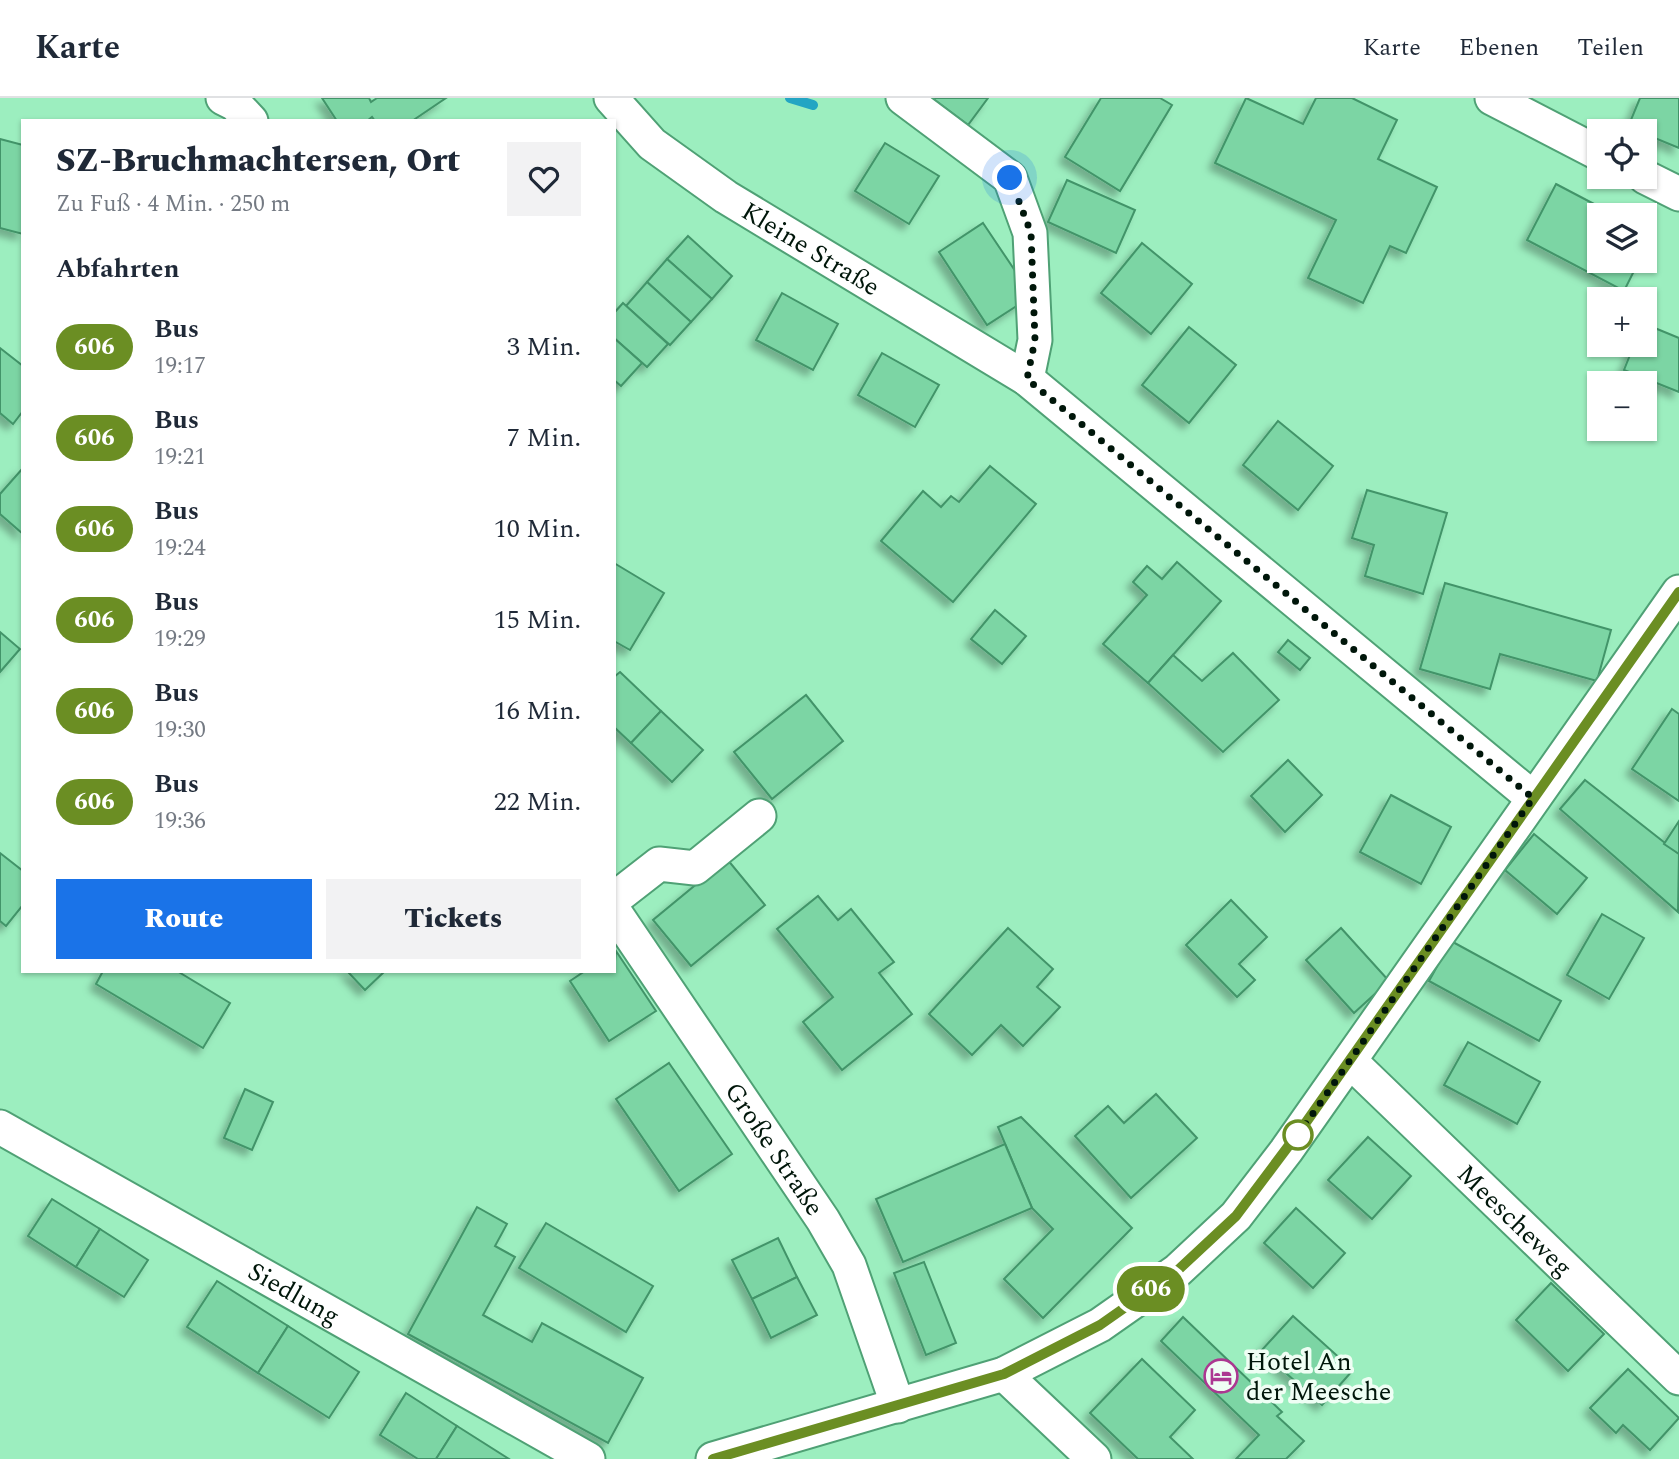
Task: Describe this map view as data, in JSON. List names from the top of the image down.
{
  "streets": {
    "street": [
      "Kleine Straße",
      "Große Straße",
      "Meescheweg",
      "Siedlung"
    ]
  },
  "places": {
    "hotel": ["Hotel An der Meesche"]
  },
  "lines": ["bus line 606"],
  "page": {
    "header": "Karte",
    "nav": ["Karte", "Ebenen", "Teilen"],
    "on_map": "606",
    "map_buttons": ["+", "−"],
    "heading": [
      ["SZ-Bruchmachtersen, Ort", "Zu Fuß · 4 Min. · 250 m"],
      "Abfahrten"
    ],
    "list": [
      {
        "mark": "606",
        "name": "Bus",
        "note": "19:17",
        "value": "3 Min."
      },
      {
        "mark": "606",
        "name": "Bus",
        "note": "19:21",
        "value": "7 Min."
      },
      {
        "mark": "606",
        "name": "Bus",
        "note": "19:24",
        "value": "10 Min."
      },
      {
        "mark": "606",
        "name": "Bus",
        "note": "19:29",
        "value": "15 Min."
      },
      {
        "mark": "606",
        "name": "Bus",
        "note": "19:30",
        "value": "16 Min."
      },
      {
        "mark": "606",
        "name": "Bus",
        "note": "19:36",
        "value": "22 Min."
      }
    ],
    "buttons": ["Route", "Tickets"]
  }
}
